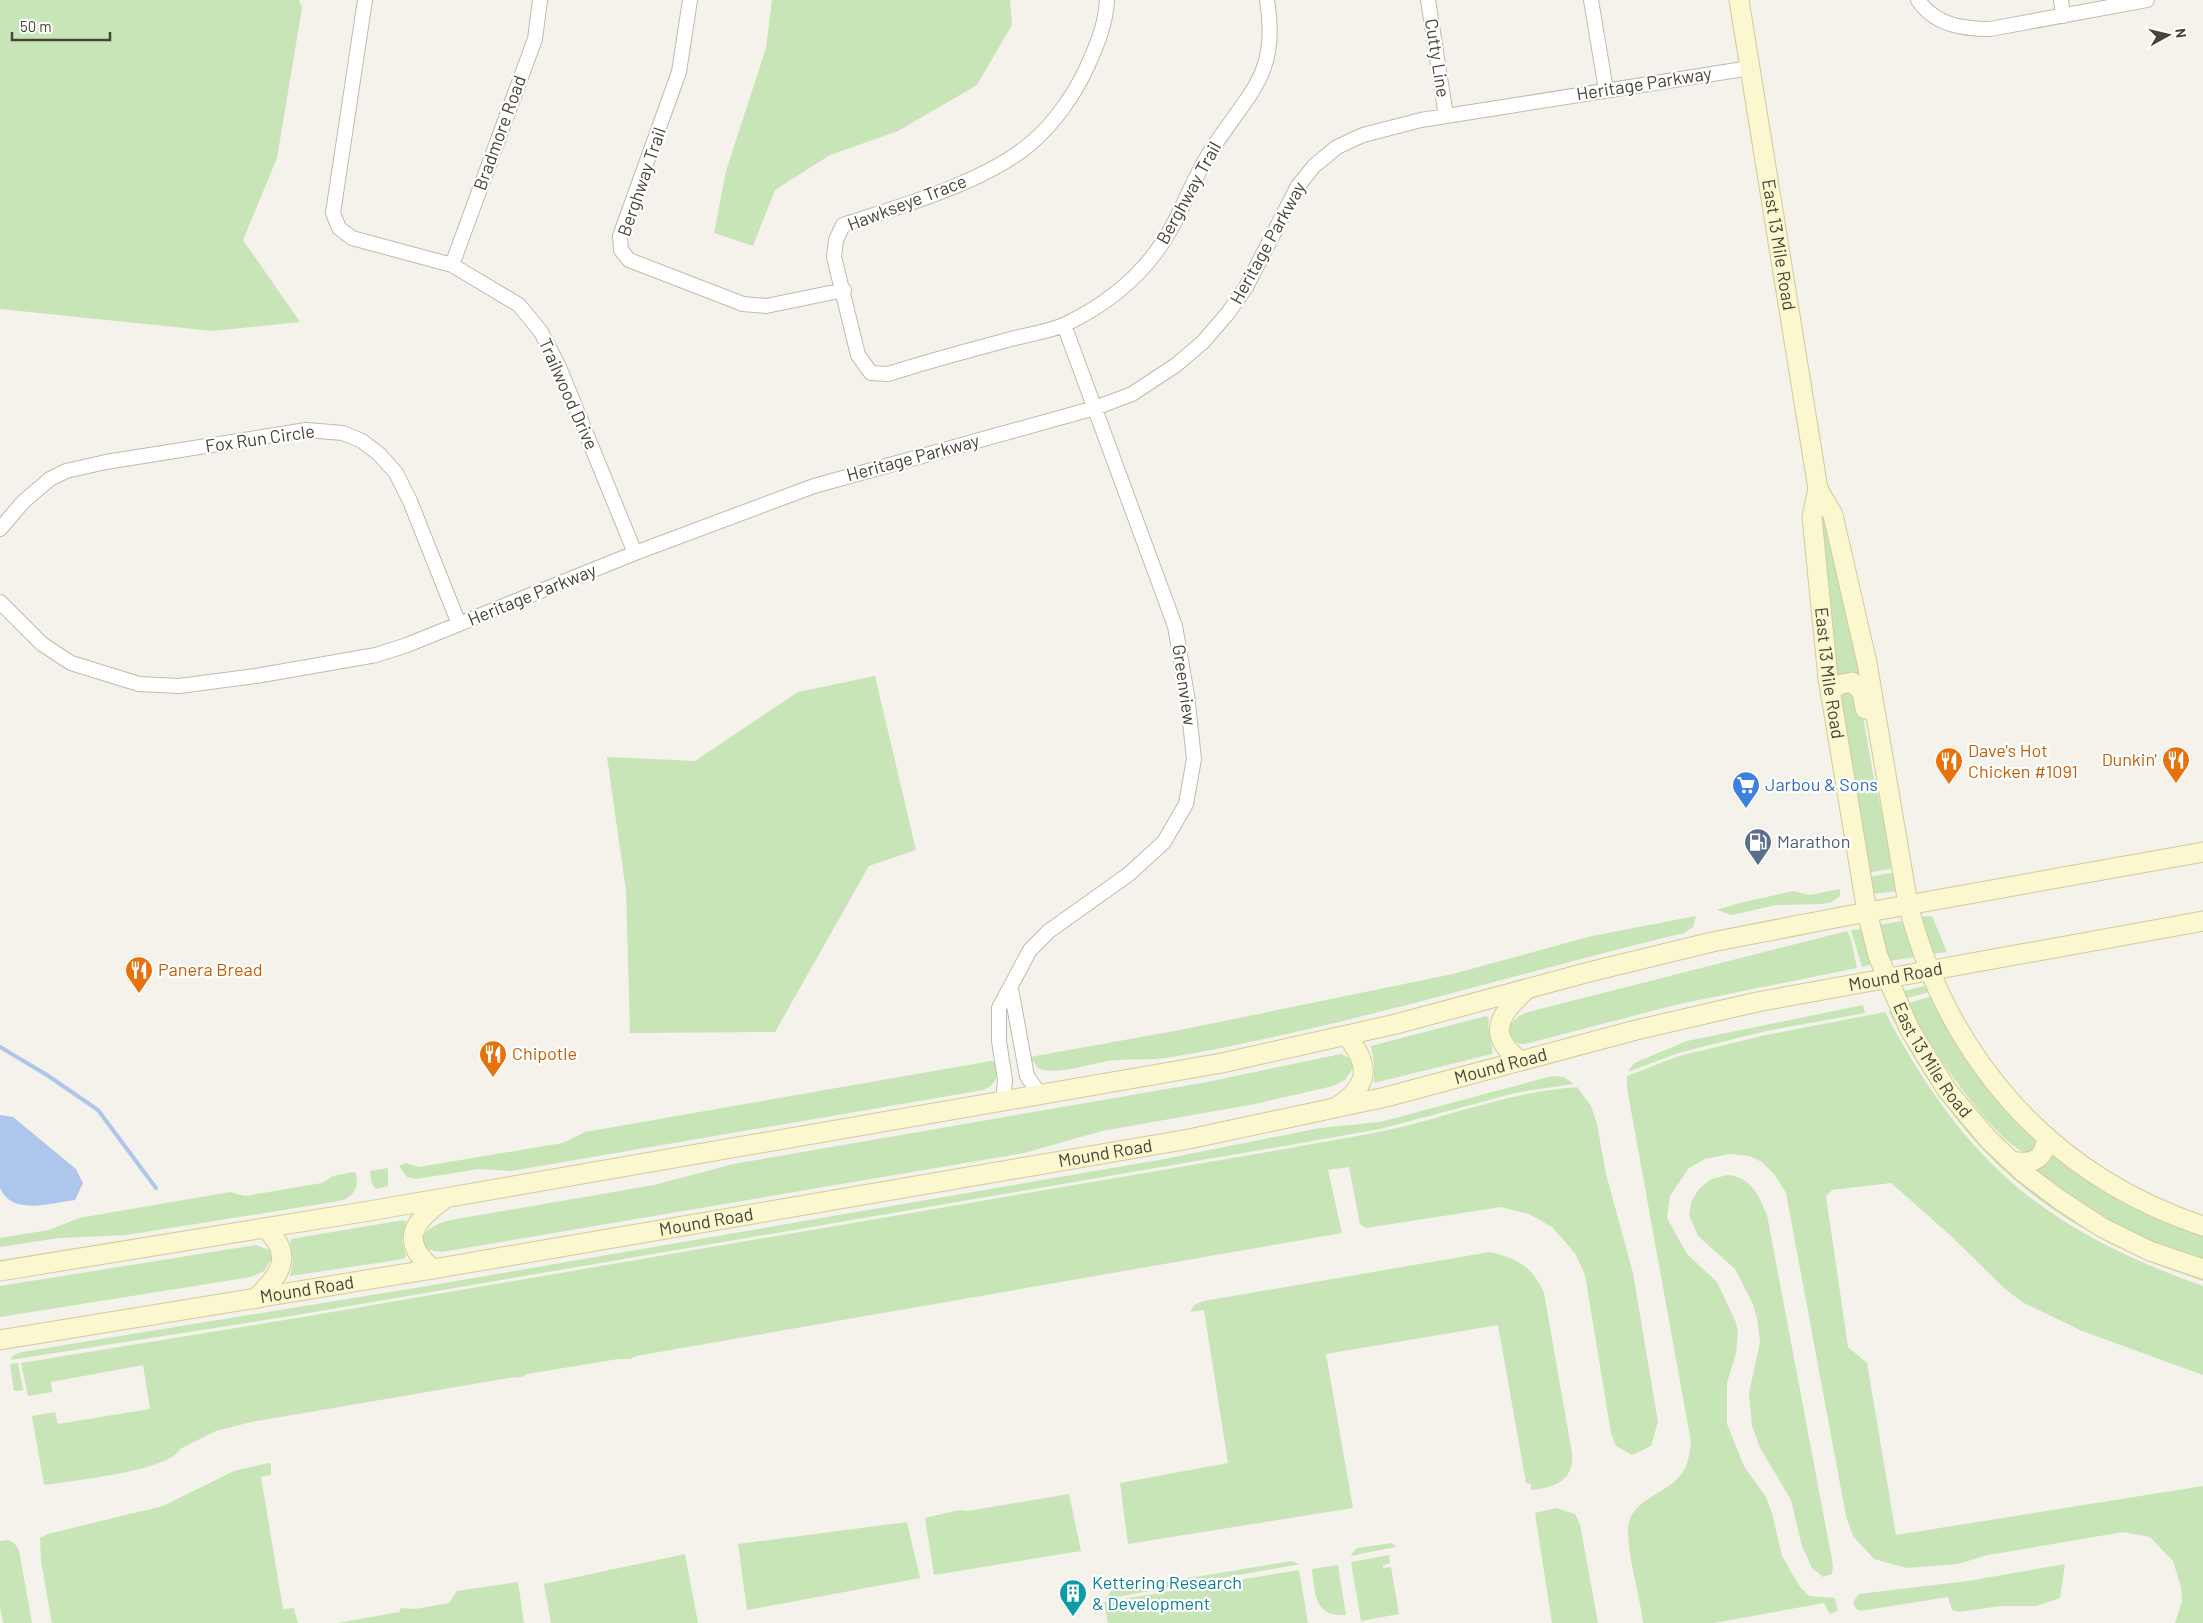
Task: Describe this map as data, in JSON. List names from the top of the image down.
{
  "streets": {
    "main road": ["East 13 Mile Road", "Mound Road"],
    "street": [
      "Cutty Line",
      "Heritage Parkway",
      "Bradmore Road",
      "Berghway Trail",
      "Hawkseye Trace",
      "Trailwood Drive",
      "Fox Run Circle",
      "Greenview"
    ]
  },
  "crossings": [
    ["Cutty Line", "Heritage Parkway"],
    ["Heritage Parkway", "East 13 Mile Road"],
    ["Heritage Parkway", "Trailwood Drive"],
    ["Heritage Parkway", "Fox Run Circle"],
    ["Heritage Parkway", "Greenview"],
    ["Bradmore Road", "Trailwood Drive"],
    ["Berghway Trail", "Hawkseye Trace"],
    ["Berghway Trail", "Greenview"],
    ["Hawkseye Trace", "Greenview"],
    ["East 13 Mile Road", "Mound Road"]
  ],
  "places": {
    "restaurant": [
      "Dunkin'",
      "Dave's Hot Chicken #1091",
      "Panera Bread",
      "Chipotle"
    ],
    "supermarket": ["Jarbou & Sons"],
    "fuel station": ["Marathon"],
    "building": ["Kettering Research & Development"]
  },
  "scale_bar": "50 m",
  "north": "right"
}
